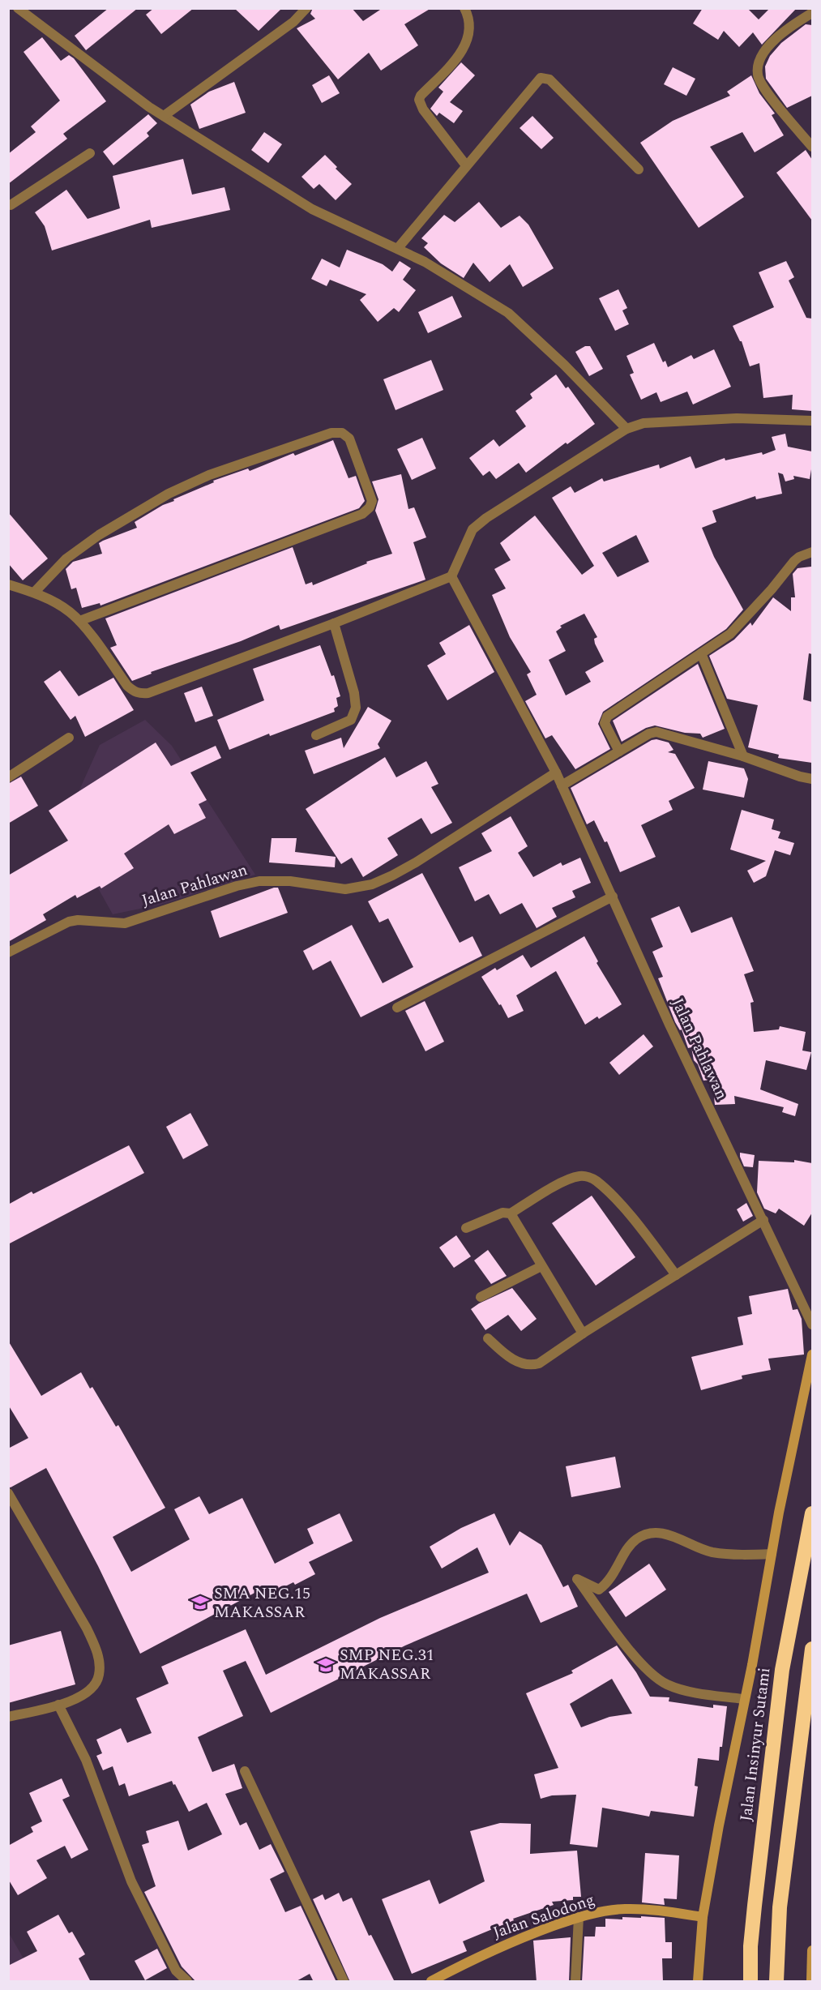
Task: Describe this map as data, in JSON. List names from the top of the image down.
{
  "streets": {
    "highway": ["Jalan Insinyur Sutami"],
    "street": ["Jalan Pahlawan", "Jalan Salodong"]
  },
  "places": {
    "school or university": ["SMA NEG.15 MAKASSAR", "SMP NEG.31 MAKASSAR"]
  }
}
